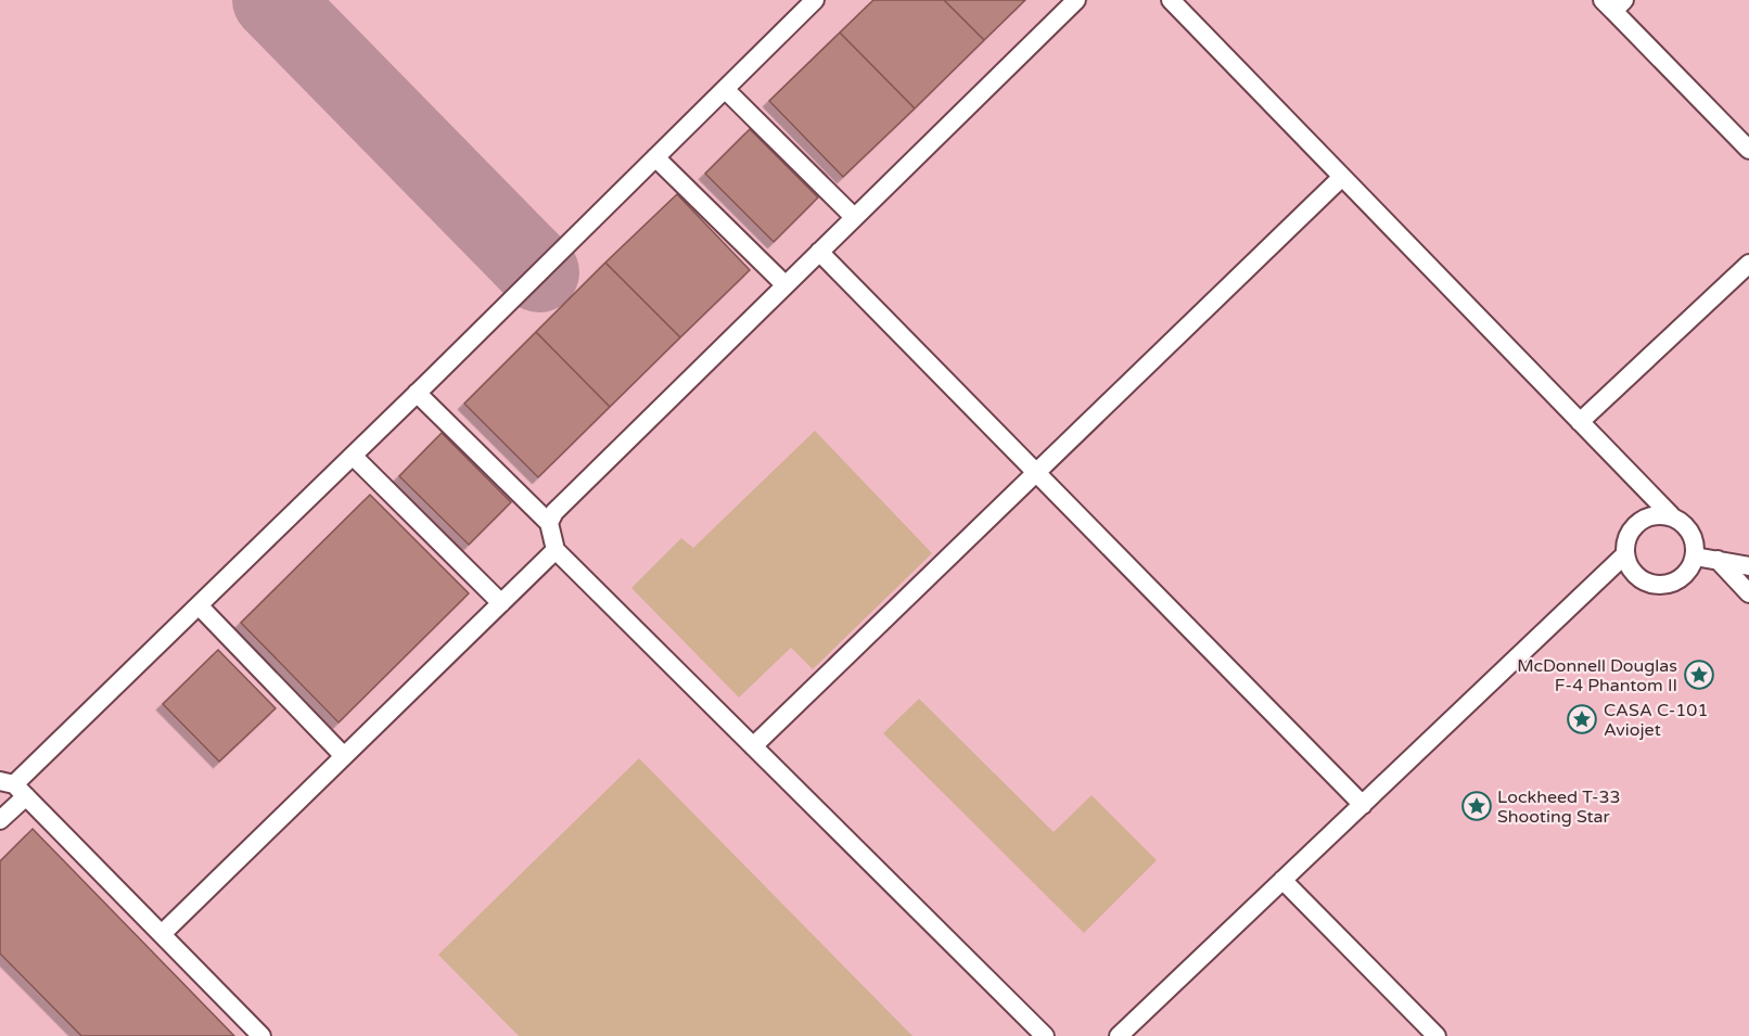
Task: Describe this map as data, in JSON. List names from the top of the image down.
{
  "places": {
    "place": ["McDonnell Douglas F-4 Phantom II", "CASA C-101 Aviojet", "Lockheed T-33 Shooting Star"]
  }
}
